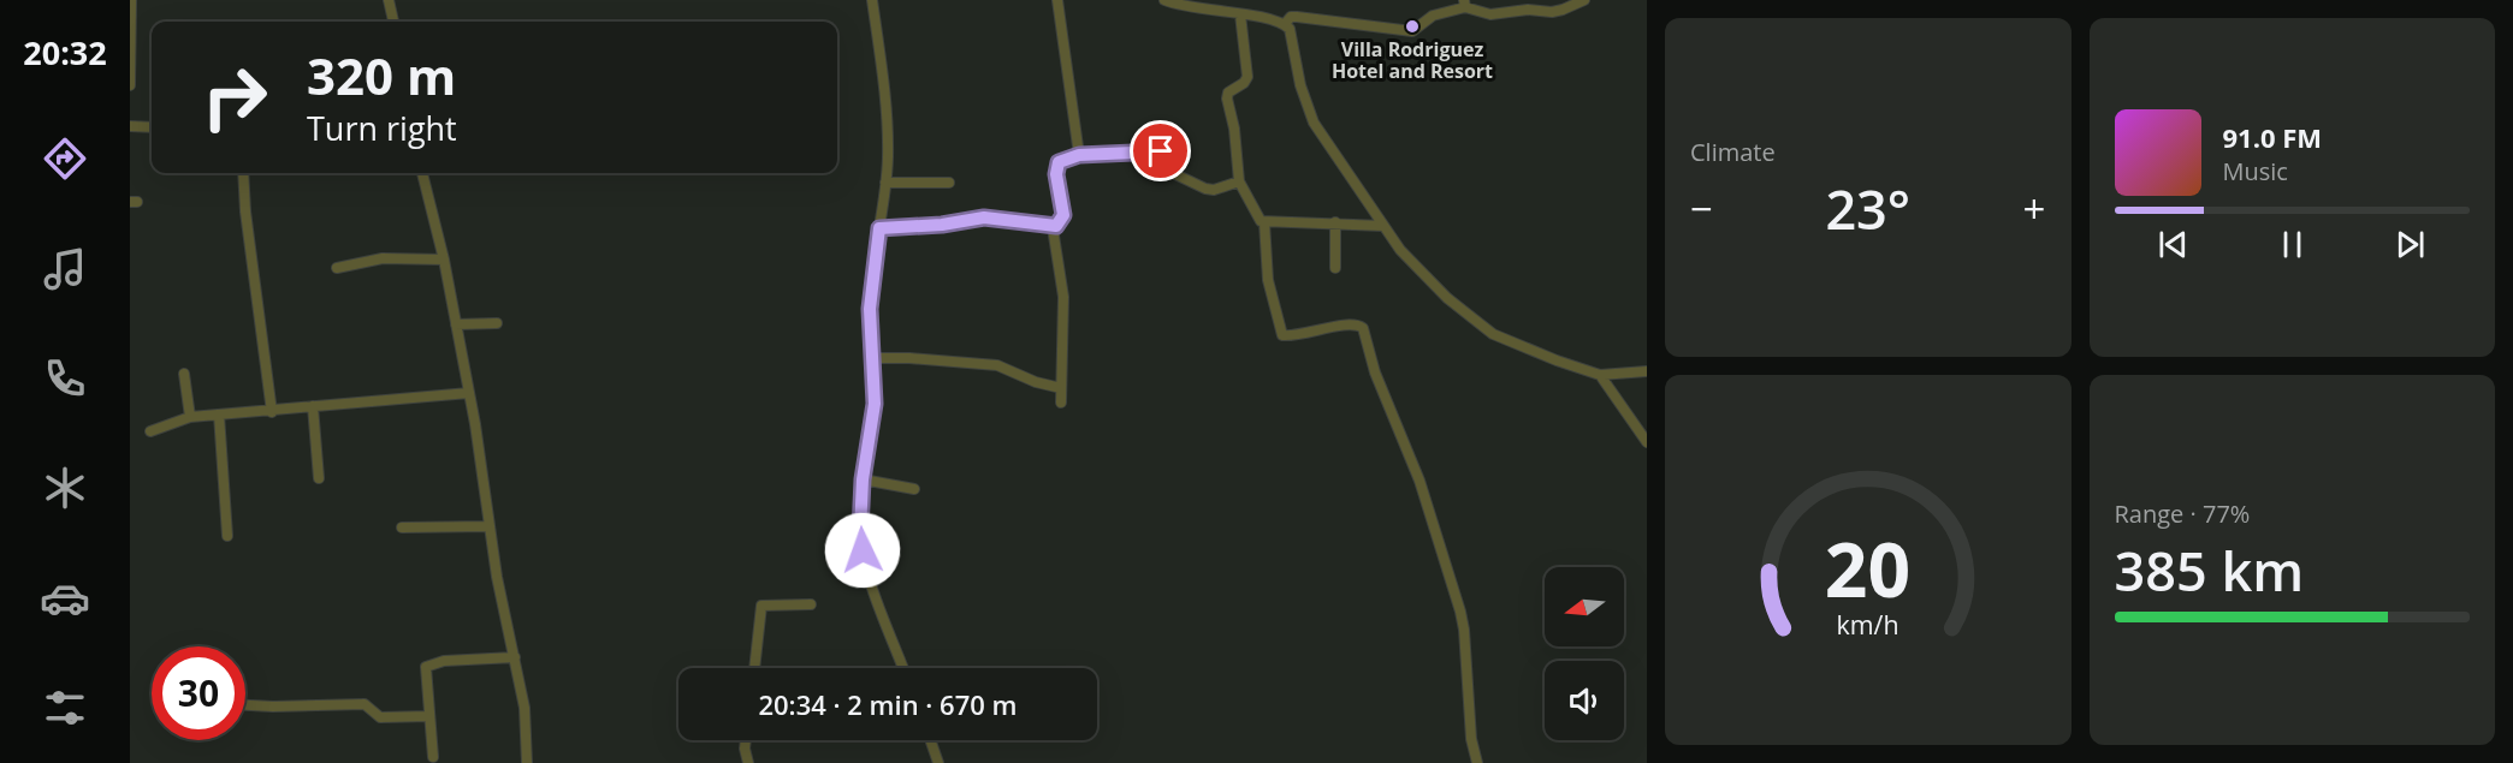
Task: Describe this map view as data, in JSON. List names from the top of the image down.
{
  "places": ["Villa Rodriguez Hotel and Resort"],
  "north": "left",
  "page": {
    "tabs": "20:32",
    "tile": [
      "Climate",
      ["Range · 77%", "385 km"]
    ],
    "turn": ["320 m", "Turn right"],
    "song": ["91.0 FM", "Music"],
    "heat": ["−", "23°", "+"],
    "limit": "30",
    "trip": "20:34 · 2 min · 670 m",
    "gauge": ["20", "km/h"]
  }
}
